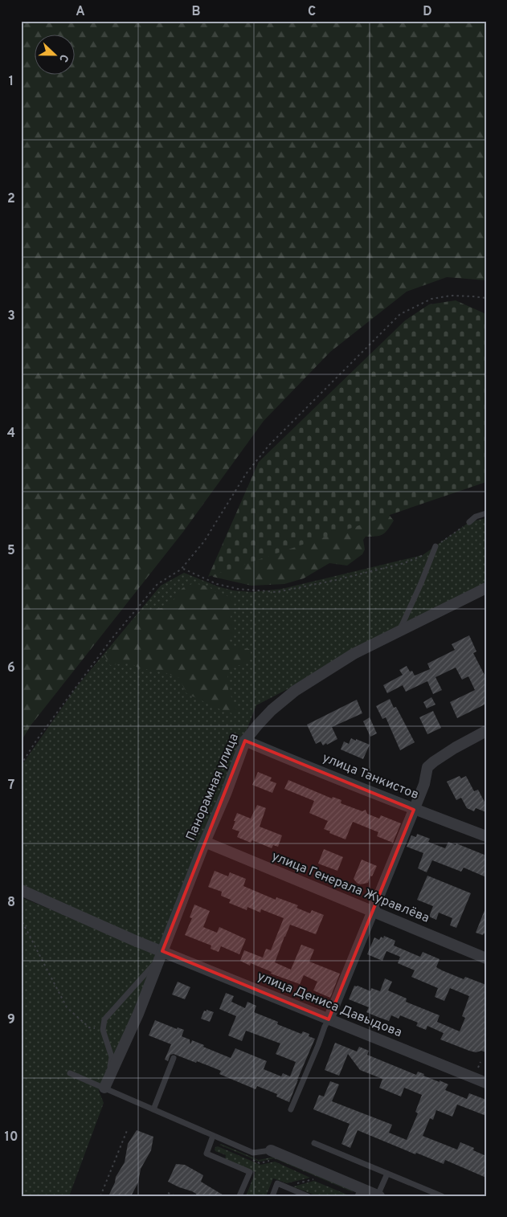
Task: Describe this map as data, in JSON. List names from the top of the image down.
{
  "streets": {
    "street": [
      "улица Танкистов",
      "Панорамная улица",
      "улица Генерала Журавлёва",
      "улица Дениса Давыдова"
    ]
  },
  "crossings": [
    ["улица Танкистов", "Панорамная улица"],
    ["Панорамная улица", "улица Генерала Журавлёва"],
    ["Панорамная улица", "улица Дениса Давыдова"]
  ],
  "north": "right",
  "grid": {
    "columns": [
      "A",
      "B",
      "C",
      "D"
    ],
    "rows": [
      "1",
      "2",
      "3",
      "4",
      "5",
      "6",
      "7",
      "8",
      "9",
      "10"
    ]
  }
}
